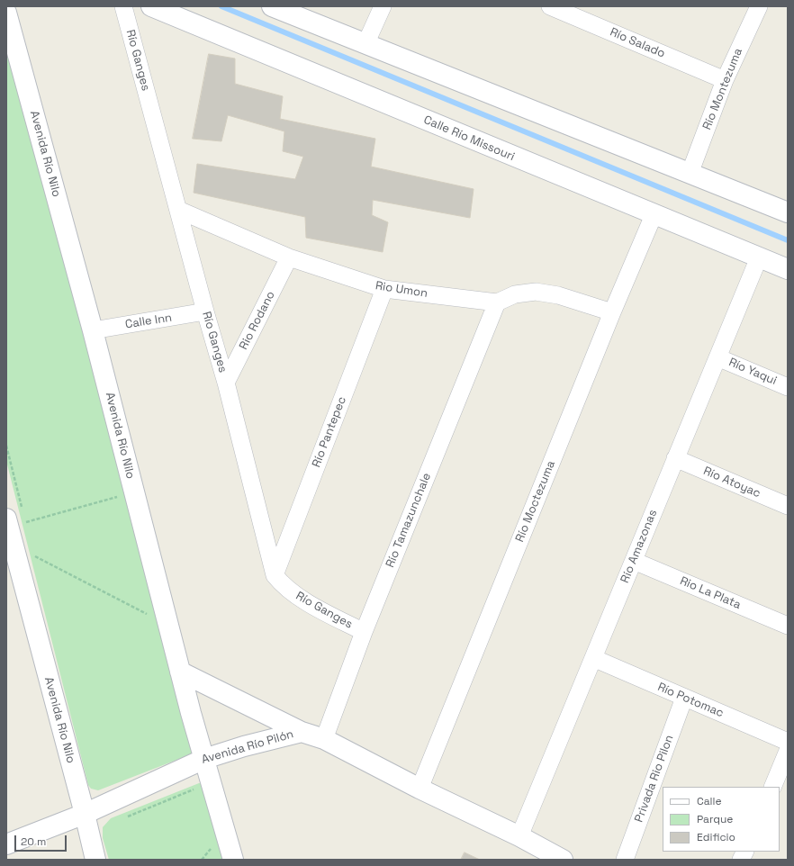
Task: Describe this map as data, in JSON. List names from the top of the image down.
{
  "streets": {
    "street": [
      "Río Salado",
      "Río Ganges",
      "Río Montezuma",
      "Calle Río Missouri",
      "Avenida Río Nilo",
      "Rio Umon",
      "Rio Rodano",
      "Calle Inn",
      "Río Yaqui",
      "Río Pantepec",
      "Río Atoyac",
      "Río Moctezuma",
      "Río Tamazunchale",
      "Río Amazonas",
      "Rio La Plata",
      "Río Potomac",
      "Avenida Río Pilón",
      "Privada Rio Pilon"
    ]
  },
  "crossings": [
    ["Río Salado", "Río Montezuma"],
    ["Río Ganges", "Rio Umon"],
    ["Río Ganges", "Rio Rodano"],
    ["Río Ganges", "Calle Inn"],
    ["Río Ganges", "Río Pantepec"],
    ["Río Ganges", "Río Tamazunchale"],
    ["Calle Río Missouri", "Río Moctezuma"],
    ["Calle Río Missouri", "Río Amazonas"],
    ["Avenida Río Nilo", "Calle Inn"],
    ["Avenida Río Nilo", "Avenida Río Pilón"],
    ["Rio Umon", "Rio Rodano"],
    ["Rio Umon", "Río Pantepec"],
    ["Rio Umon", "Río Tamazunchale"],
    ["Río Yaqui", "Río Amazonas"],
    ["Río Atoyac", "Río Amazonas"],
    ["Río Moctezuma", "Avenida Río Pilón"],
    ["Río Tamazunchale", "Avenida Río Pilón"],
    ["Río Amazonas", "Rio La Plata"],
    ["Río Amazonas", "Río Potomac"],
    ["Río Amazonas", "Avenida Río Pilón"],
    ["Río Potomac", "Privada Rio Pilon"]
  ],
  "legend": ["Calle", "Parque", "Edificio"],
  "scale_bar": "20 m"
}
